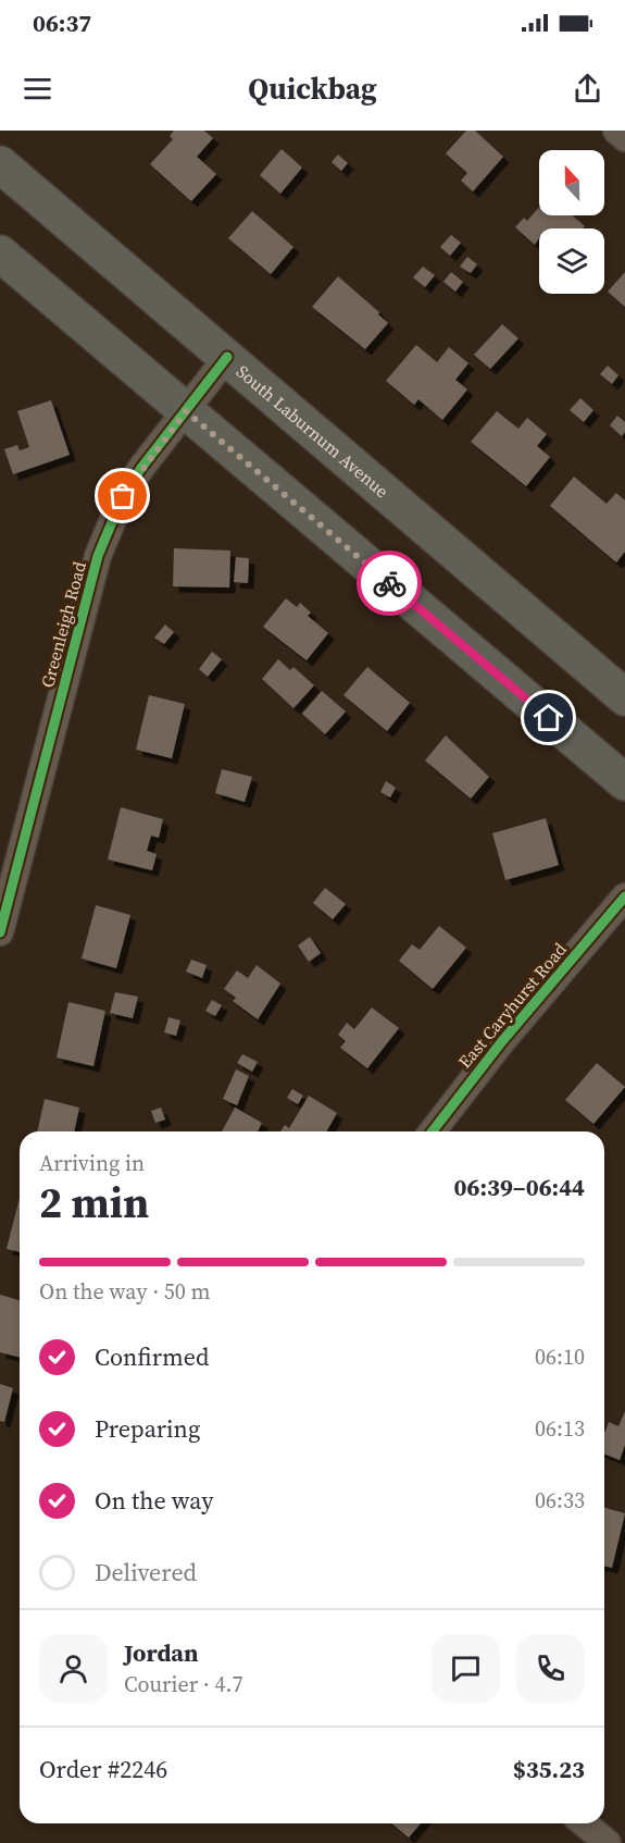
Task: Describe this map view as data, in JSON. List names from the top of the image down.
{
  "streets": {
    "main road": ["South Laburnum Avenue"],
    "street": ["Greenleigh Road", "East Caryhurst Road"]
  },
  "crossings": [
    ["South Laburnum Avenue", "Greenleigh Road"]
  ],
  "north": "top",
  "page": {
    "status": "06:37",
    "header": "Quickbag",
    "heading": ["2 min", "Arriving in", "06:39–06:44"],
    "panel": [
      "Jordan",
      "Courier · 4.7",
      "Order #2246",
      "$35.23"
    ],
    "bar": "On the way · 50 m",
    "list": [
      ["Confirmed", "06:10"],
      ["Preparing", "06:13"],
      ["On the way", "06:33"],
      "Delivered"
    ]
  }
}
